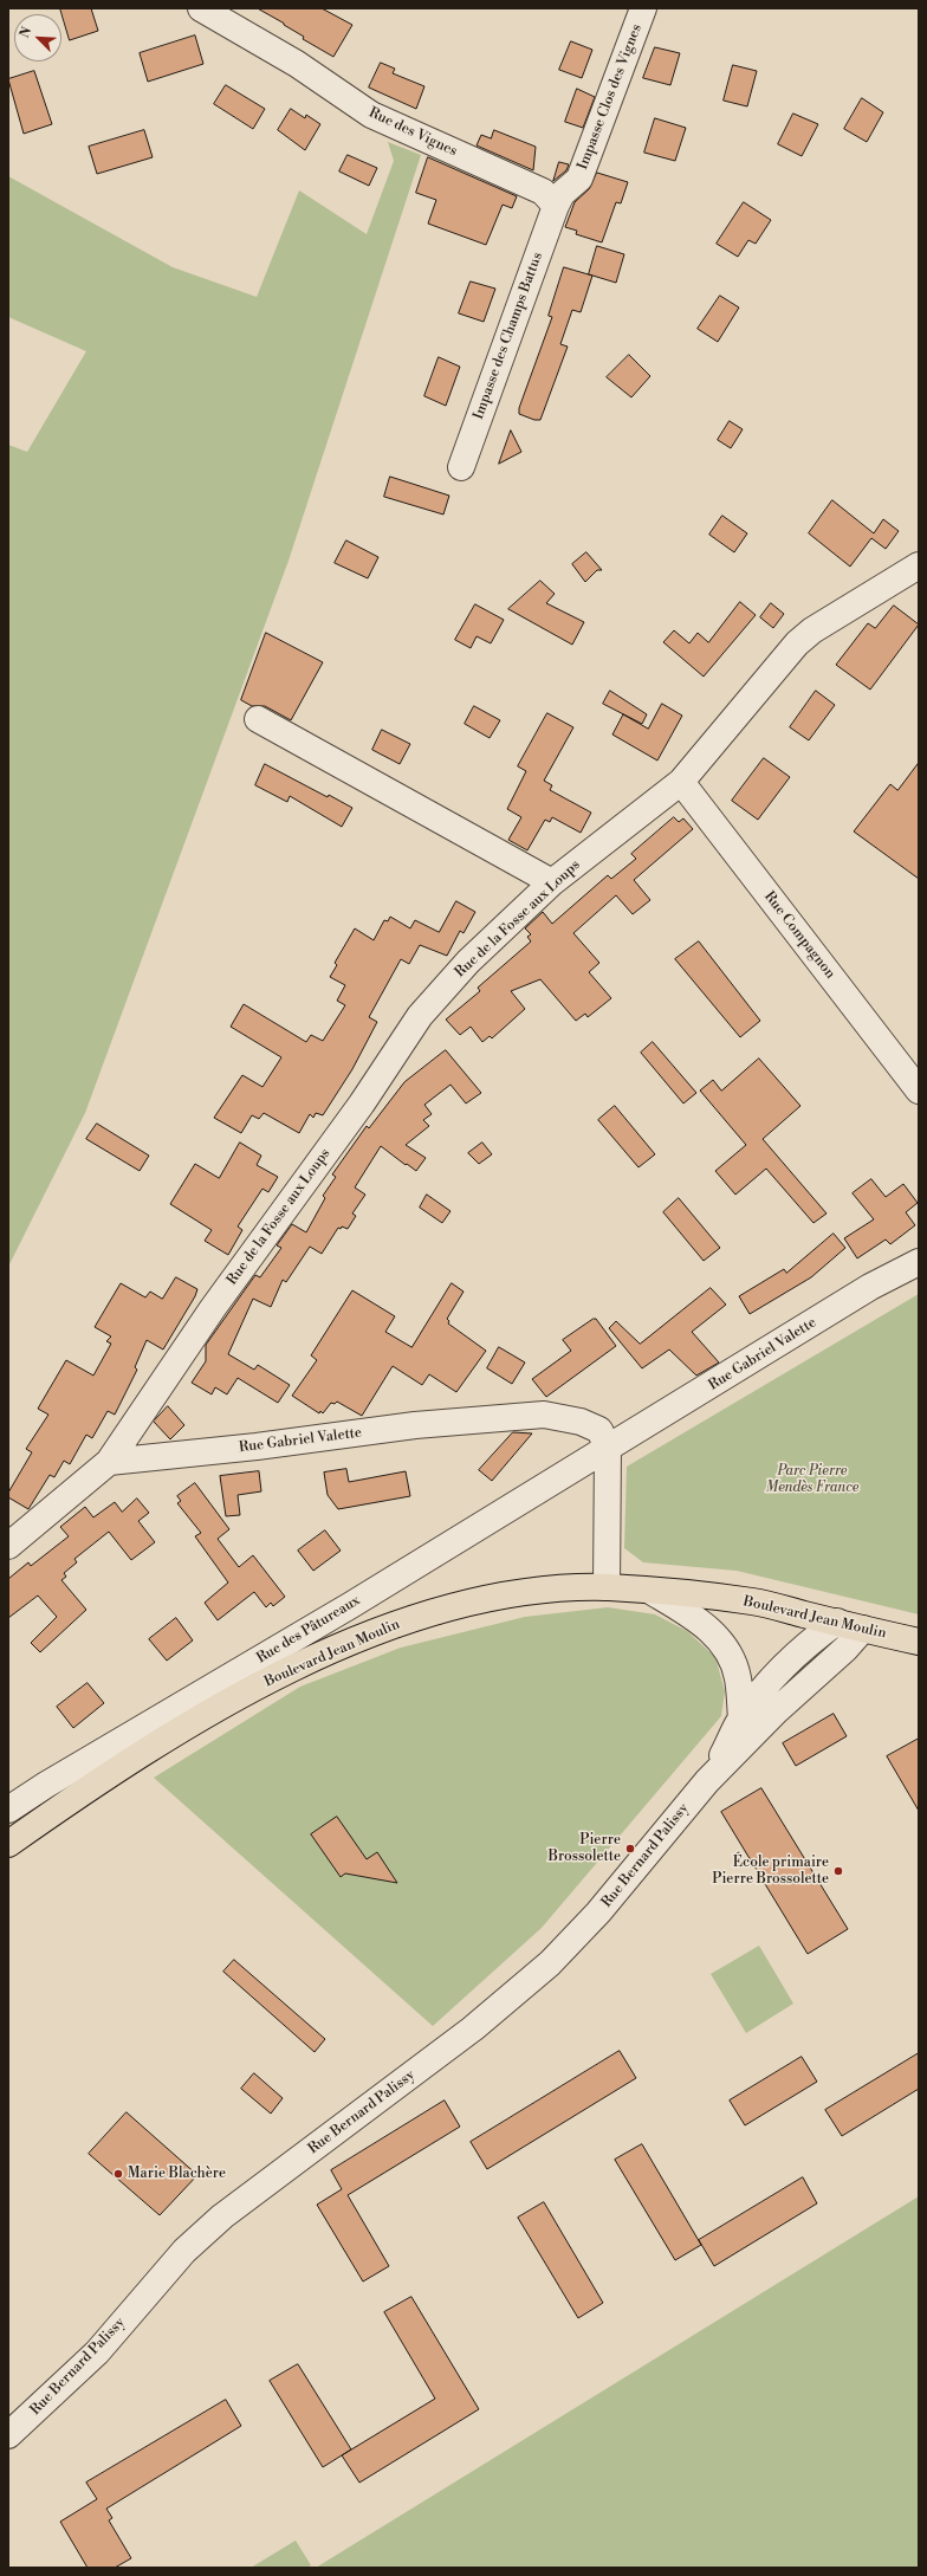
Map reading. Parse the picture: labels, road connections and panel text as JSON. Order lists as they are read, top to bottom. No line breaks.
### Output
{"streets":{"main road":["Boulevard Jean Moulin"],"street":["Impasse Clos des Vignes","Rue des Vignes","Impasse des Champs Battus","Rue de la Fosse aux Loups","Rue Compagnon","Rue Gabriel Valette","Rue des Pâtureaux","Rue Bernard Palissy"]},"crossings":[["Impasse Clos des Vignes","Rue des Vignes"],["Impasse Clos des Vignes","Impasse des Champs Battus"],["Rue des Vignes","Impasse des Champs Battus"],["Rue de la Fosse aux Loups","Rue Compagnon"],["Rue de la Fosse aux Loups","Rue Gabriel Valette"],["Rue Gabriel Valette","Rue des Pâtureaux"],["Boulevard Jean Moulin","Rue Bernard Palissy"]],"parks":["Parc Pierre Mendès France"],"places":["Pierre Brossolette","École primaire Pierre Brossolette","Marie Blachère"],"north":"top left"}
